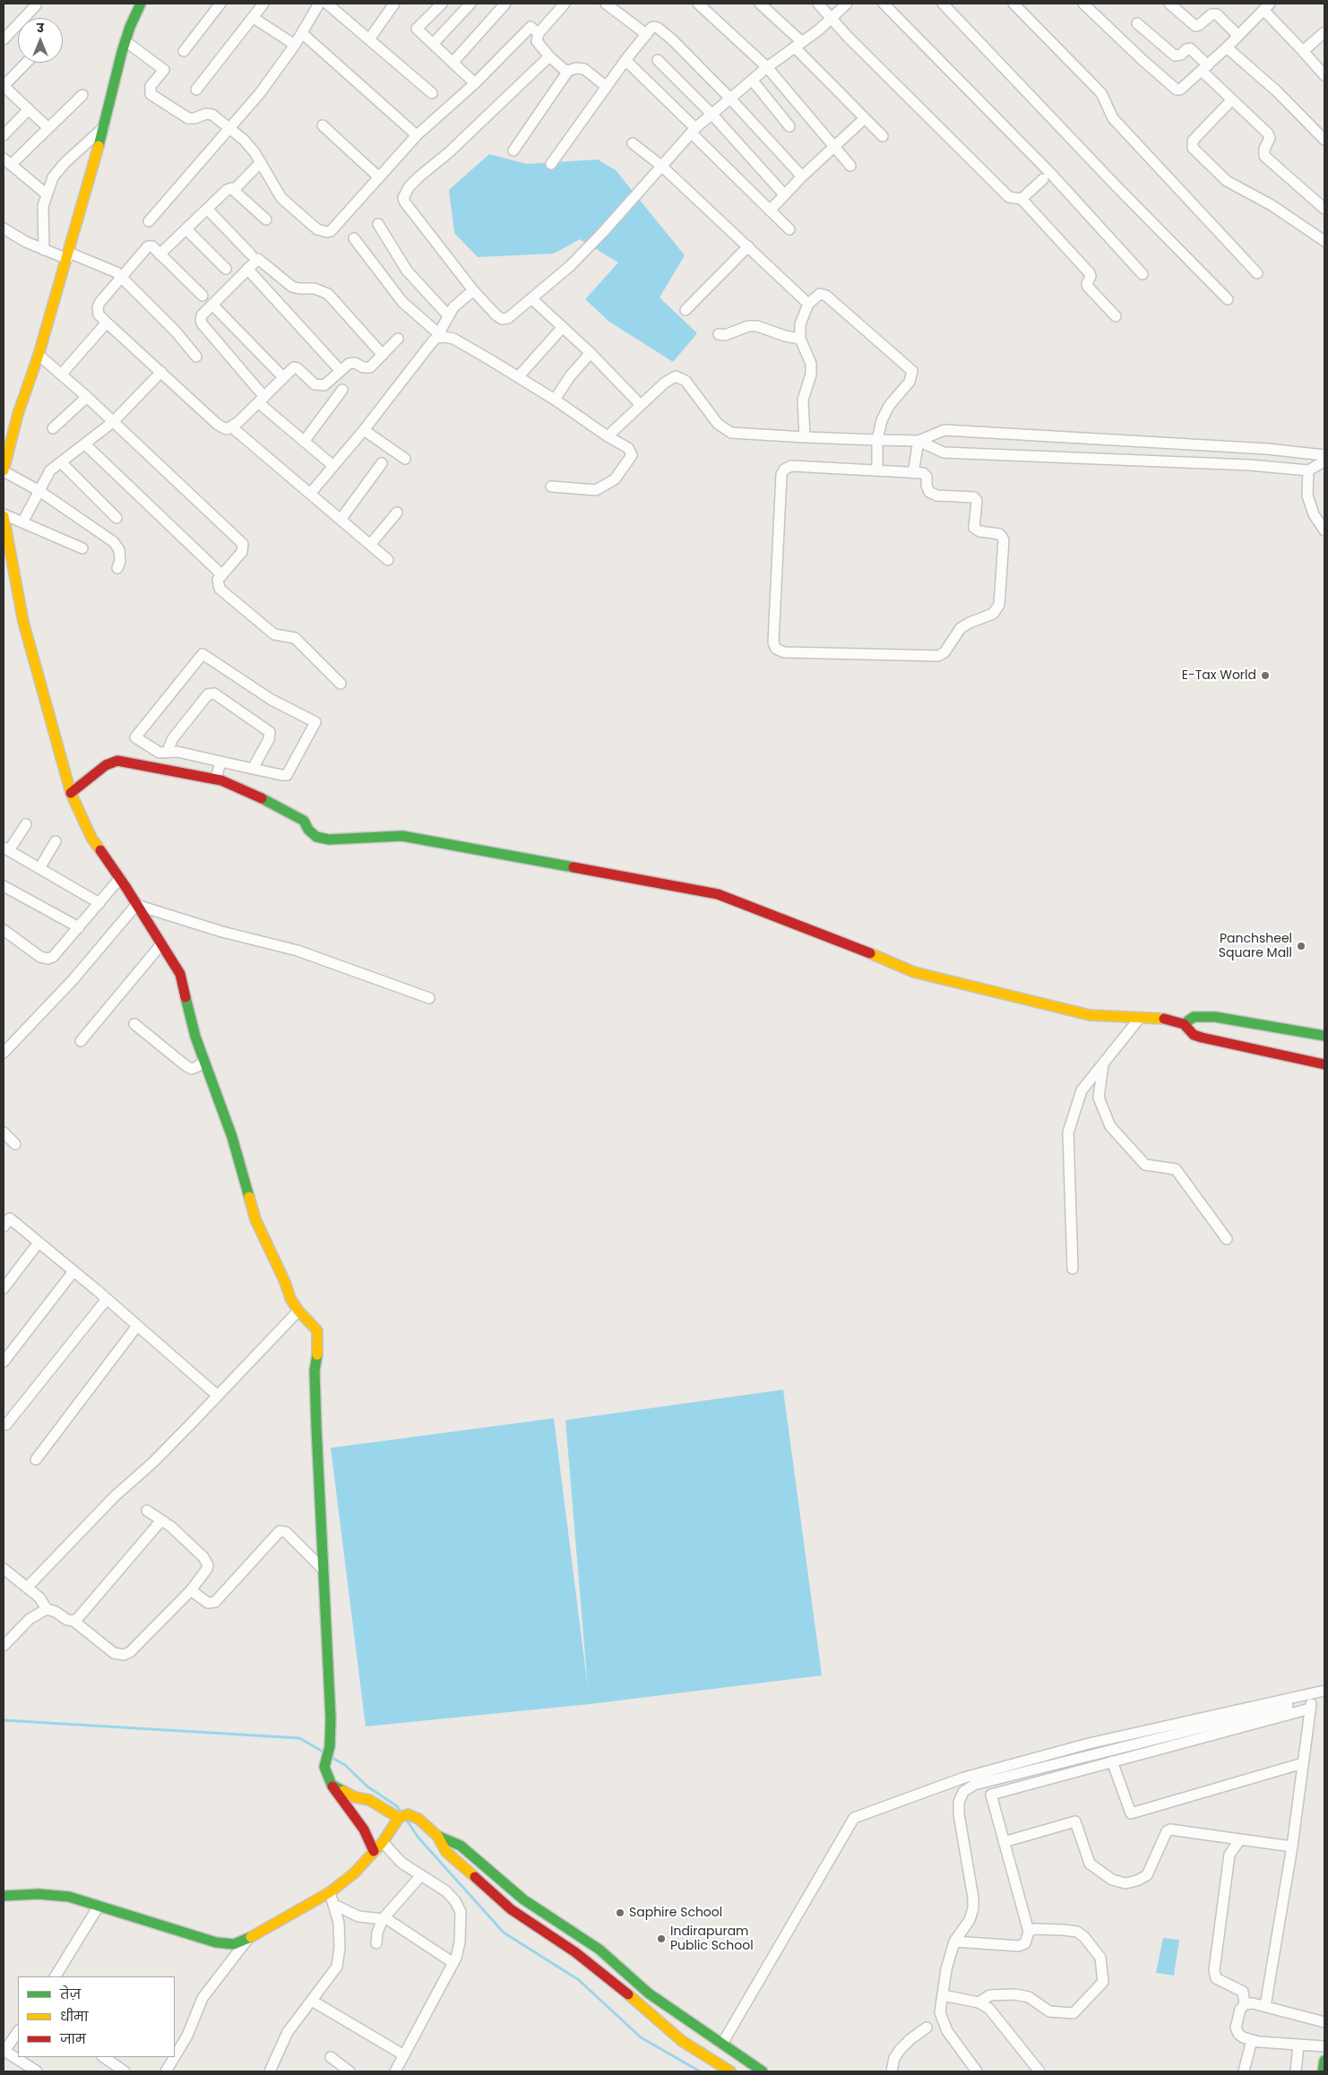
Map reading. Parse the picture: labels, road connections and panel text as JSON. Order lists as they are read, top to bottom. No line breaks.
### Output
{"places":["E-Tax World","Panchsheel Square Mall","Saphire School","Indirapuram Public School"],"legend":["तेज़","धीमा","जाम"],"north":"top"}
